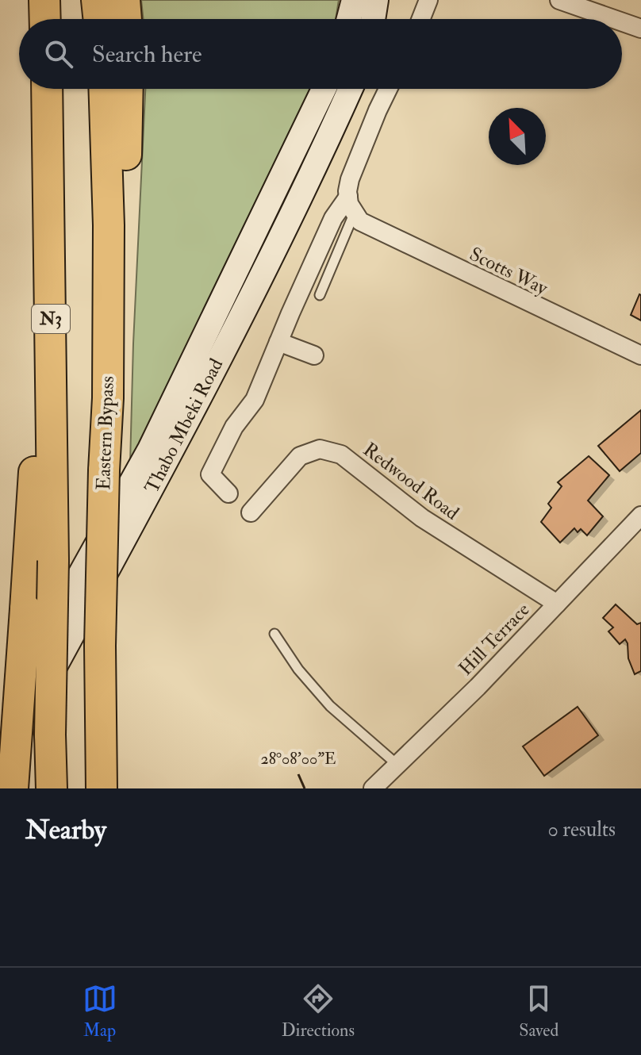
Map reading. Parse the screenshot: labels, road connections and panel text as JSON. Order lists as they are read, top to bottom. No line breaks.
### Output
{"streets":{"highway":["N3","Eastern Bypass"],"main road":["Thabo Mbeki Road"],"street":["Scotts Way","Redwood Road","Hill Terrace"]},"crossings":[["Redwood Road","Hill Terrace"]],"north":"top left","page":{"search":"Search here","heading":["Nearby","0 results"],"nav":["Map","Directions","Saved"]},"coordinates":["28°08'00\"E"]}
